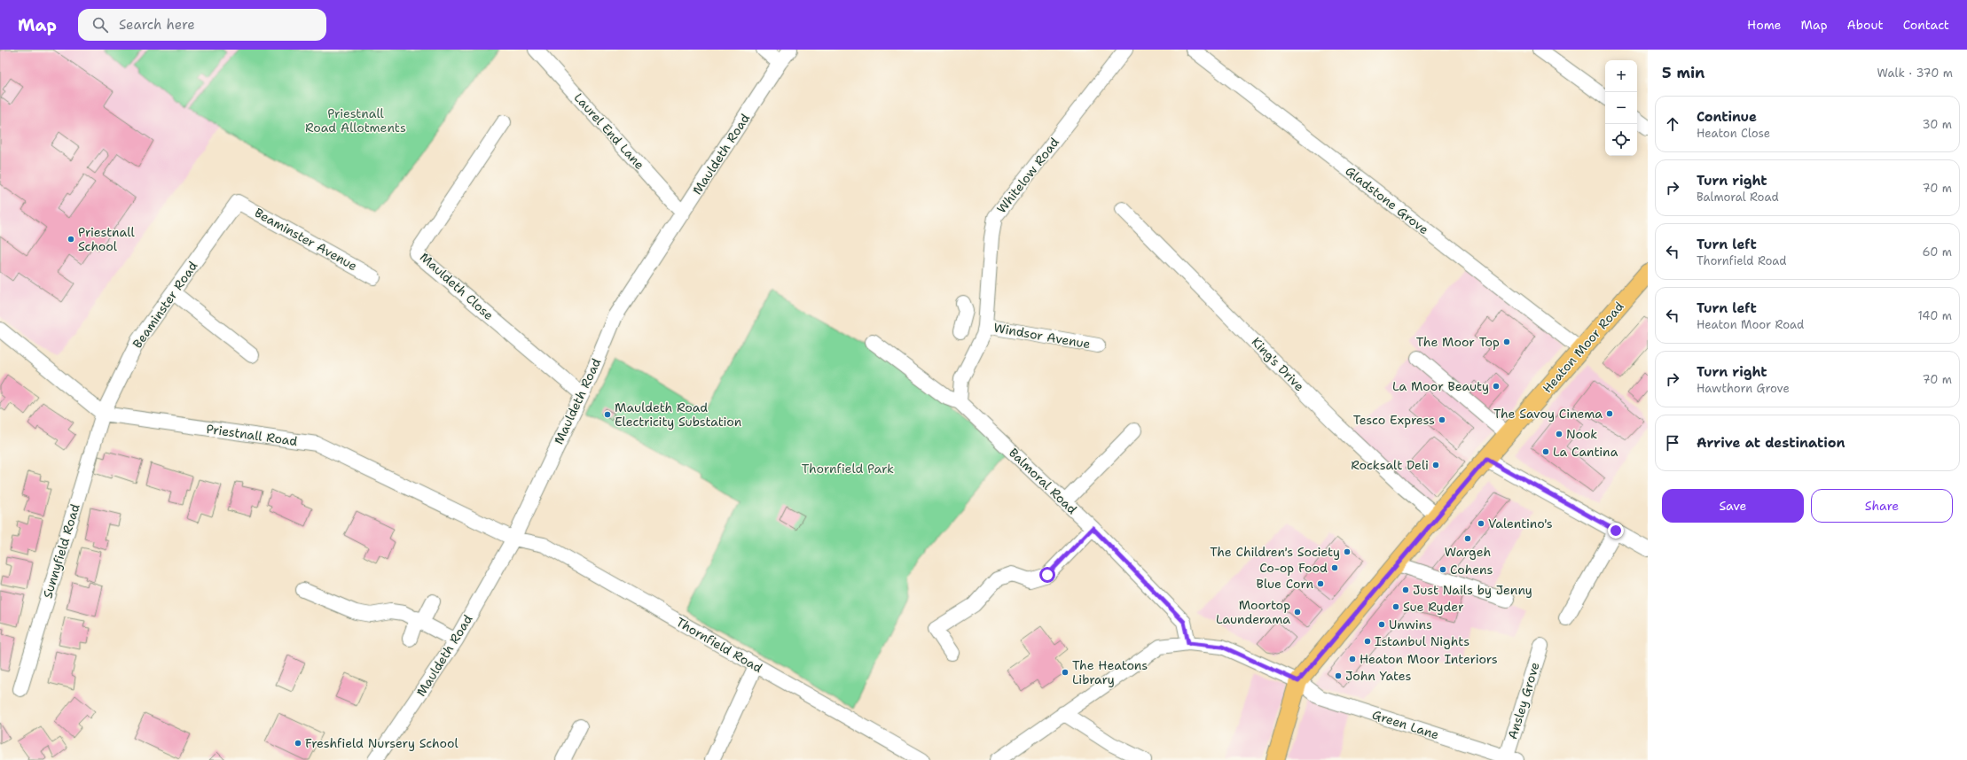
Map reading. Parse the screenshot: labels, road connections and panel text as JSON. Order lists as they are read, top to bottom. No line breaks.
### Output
{"streets":{"main road":["Heaton Moor Road"],"street":["Laurel End Lane","Mauldeth Road","Whitelow Road","Gladstone Grove","Beaminster Avenue","Mauldeth Close","Beaminster Road","Windsor Avenue","King's Drive","Priestnall Road","Balmoral Road","Sunnyfield Road","Thornfield Road","Ansley Grove","Green Lane"]},"crossings":[["Laurel End Lane","Mauldeth Road"],["Mauldeth Road","Mauldeth Close"],["Mauldeth Road","Priestnall Road"],["Mauldeth Road","Thornfield Road"],["Whitelow Road","Windsor Avenue"],["Whitelow Road","Balmoral Road"],["Gladstone Grove","Heaton Moor Road"],["Beaminster Avenue","Beaminster Road"],["Beaminster Road","Priestnall Road"],["Beaminster Road","Sunnyfield Road"],["Heaton Moor Road","King's Drive"],["Heaton Moor Road","Green Lane"],["Priestnall Road","Sunnyfield Road"],["Priestnall Road","Thornfield Road"],["Ansley Grove","Green Lane"]],"parks":["Priestnall Road Allotments","Thornfield Park"],"places":["Priestnall School","The Moor Top","La Moor Beauty","The Savoy Cinema","Mauldeth Road Electricity Substation","Tesco Express","Nook","La Cantina","Rocksalt Deli","Valentino's","Wargeh","The Children's Society","Co-op Food","Cohens","Blue Corn","Just Nails by Jenny","Sue Ryder","Moortop Launderama","Unwins","Istanbul Nights","Heaton Moor Interiors","The Heatons Library","John Yates","Freshfield Nursery School"],"page":{"header":"Map","search":"Search here","nav":["Home","Map","About","Contact"],"heading":["5 min","Walk · 370 m"],"map_buttons":["+","−"],"list":[["Continue","Heaton Close","30 m"],["Turn right","Balmoral Road","70 m"],["Turn left","Thornfield Road","60 m"],["Turn left","Heaton Moor Road","140 m"],["Turn right","Hawthorn Grove","70 m"],"Arrive at destination"],"buttons":["Save","Share"]}}
